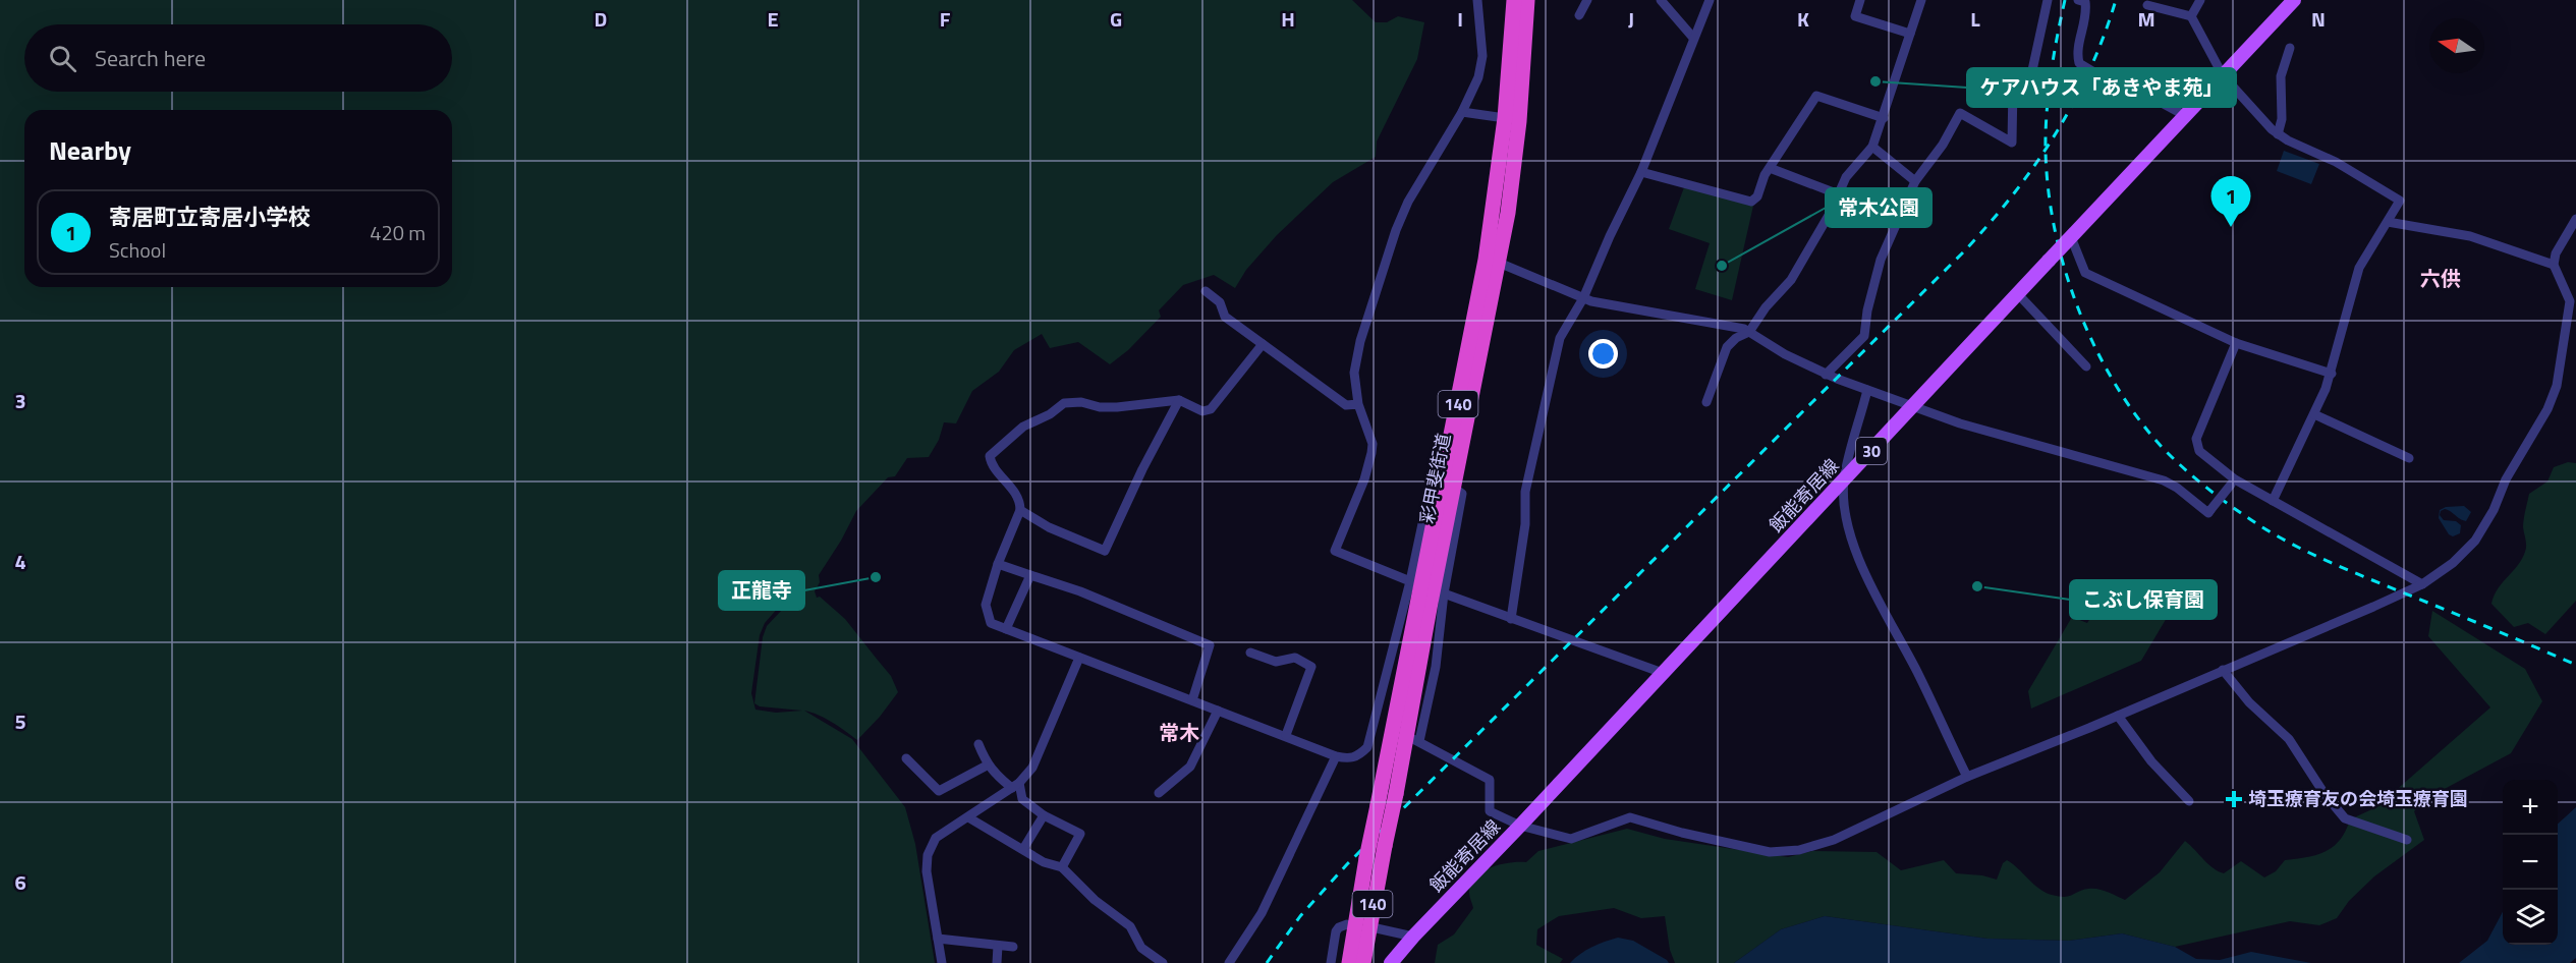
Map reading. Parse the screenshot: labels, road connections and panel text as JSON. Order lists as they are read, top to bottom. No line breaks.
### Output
{"streets":{"highway":["140","彩甲斐街道"],"main road":["30","飯能寄居線"]},"districts":["六供","常木"],"places":{"other":["ケアハウス「あきやま苑」","常木公園","正龍寺","こぶし保育園"],"health":["埼玉療育友の会埼玉療育園"]},"north":"left","page":{"search":"Search here","heading":"Nearby","pins":"1","list":[{"mark":"1","name":"寄居町立寄居小学校","note":"School","value":"420 m"}],"map_buttons":["+","−"]},"grid":{"columns":["D","E","F","G","H","I","J","K","L","M","N"],"rows":["3","4","5","6"]}}
